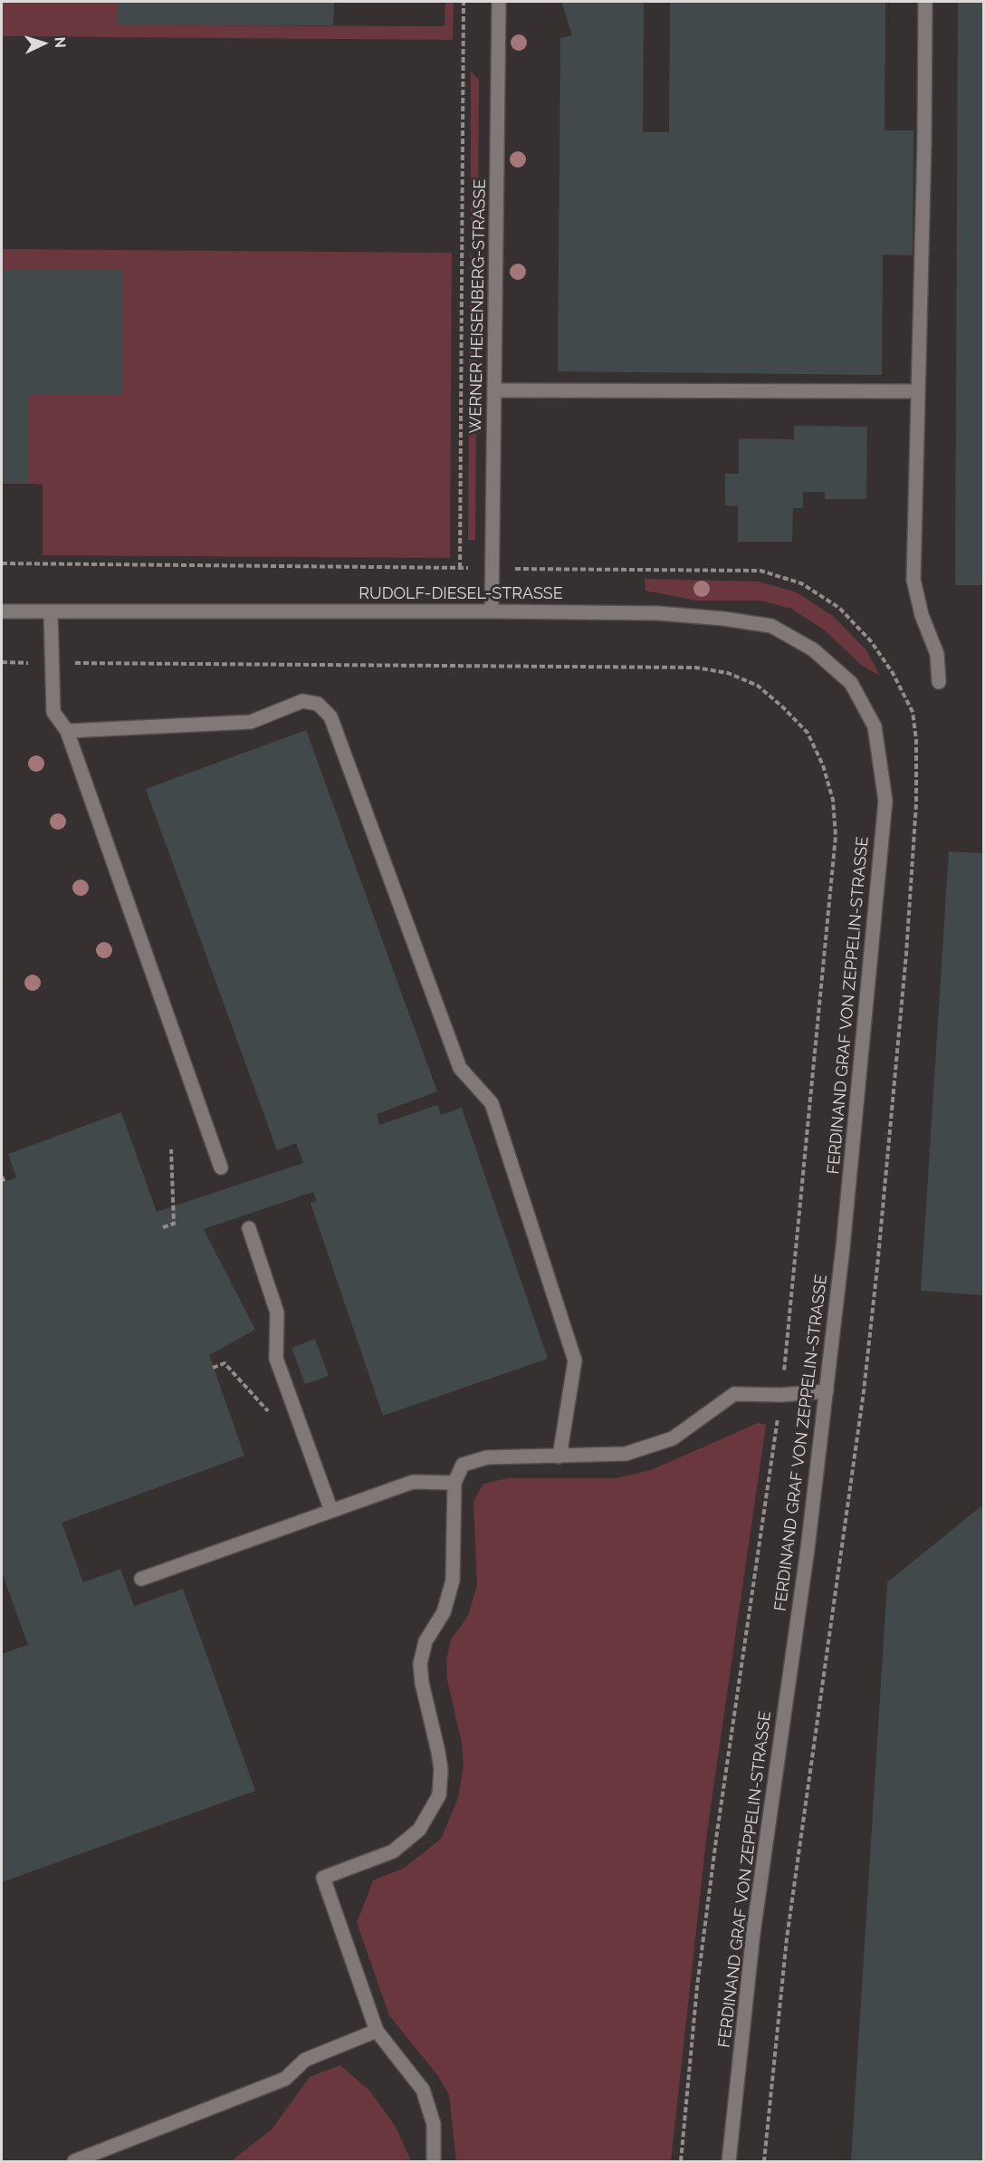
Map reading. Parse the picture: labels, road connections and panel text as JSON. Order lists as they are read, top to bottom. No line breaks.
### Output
{"streets":{"street":["WERNER HEISENBERG-STRASSE","RUDOLF-DIESEL-STRASSE","FERDINAND GRAF VON ZEPPELIN-STRASSE"]},"crossings":[["WERNER HEISENBERG-STRASSE","RUDOLF-DIESEL-STRASSE"],["RUDOLF-DIESEL-STRASSE","FERDINAND GRAF VON ZEPPELIN-STRASSE"]],"north":"right"}
